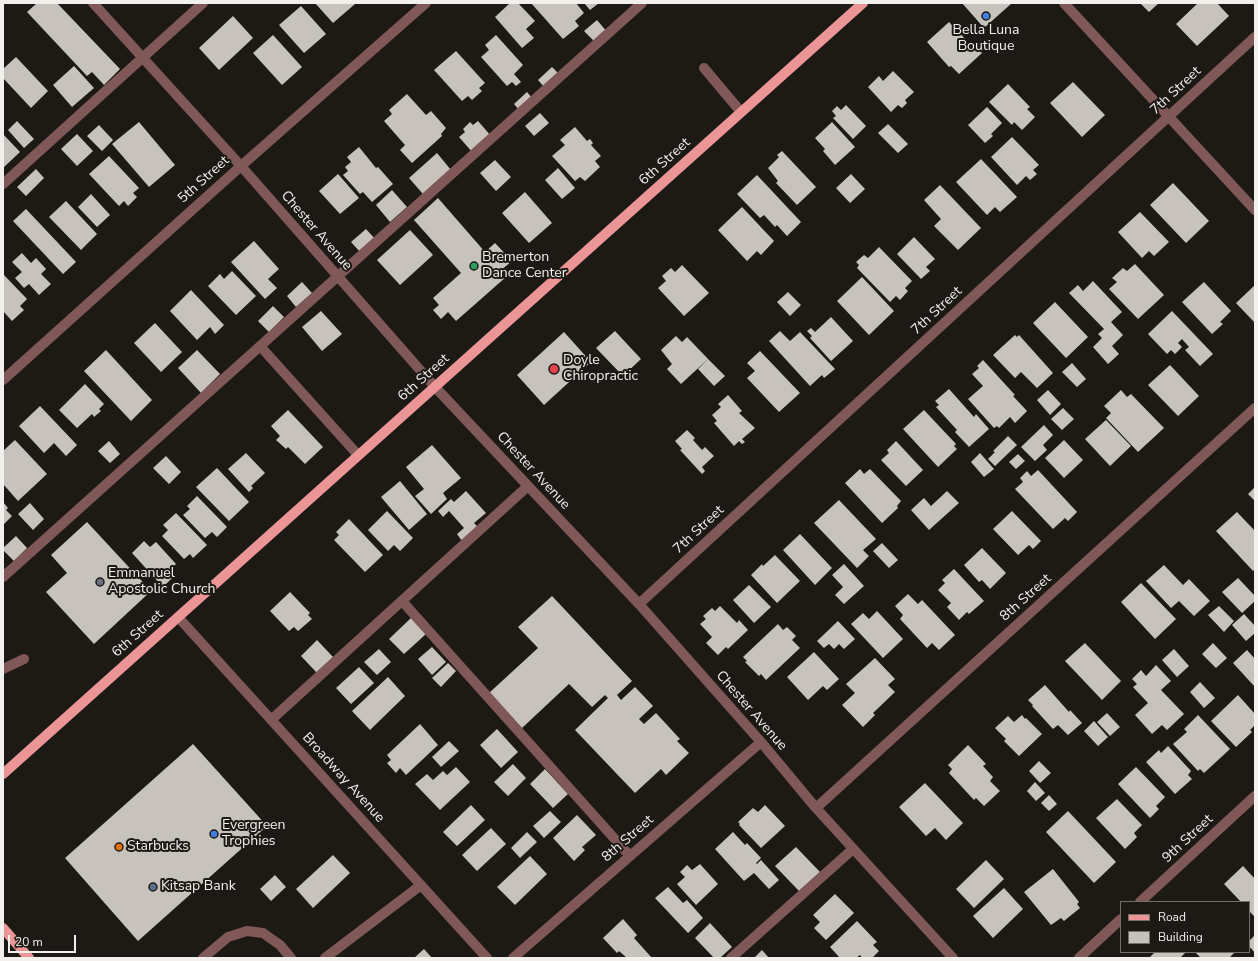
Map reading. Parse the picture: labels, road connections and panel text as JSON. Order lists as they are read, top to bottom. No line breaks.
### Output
{"streets":{"main road":["6th Street"],"street":["7th Street","5th Street","Chester Avenue","8th Street","Broadway Avenue","9th Street"]},"crossings":[["7th Street","Chester Avenue"],["6th Street","Chester Avenue"],["6th Street","Broadway Avenue"],["5th Street","Chester Avenue"],["Chester Avenue","8th Street"]],"places":["Bella Luna Boutique","Bremerton Dance Center","Doyle Chiropractic","Emmanuel Apostolic Church","Evergreen Trophies","Starbucks","Kitsap Bank"],"legend":["Road","Building"],"scale_bar":"20 m"}
